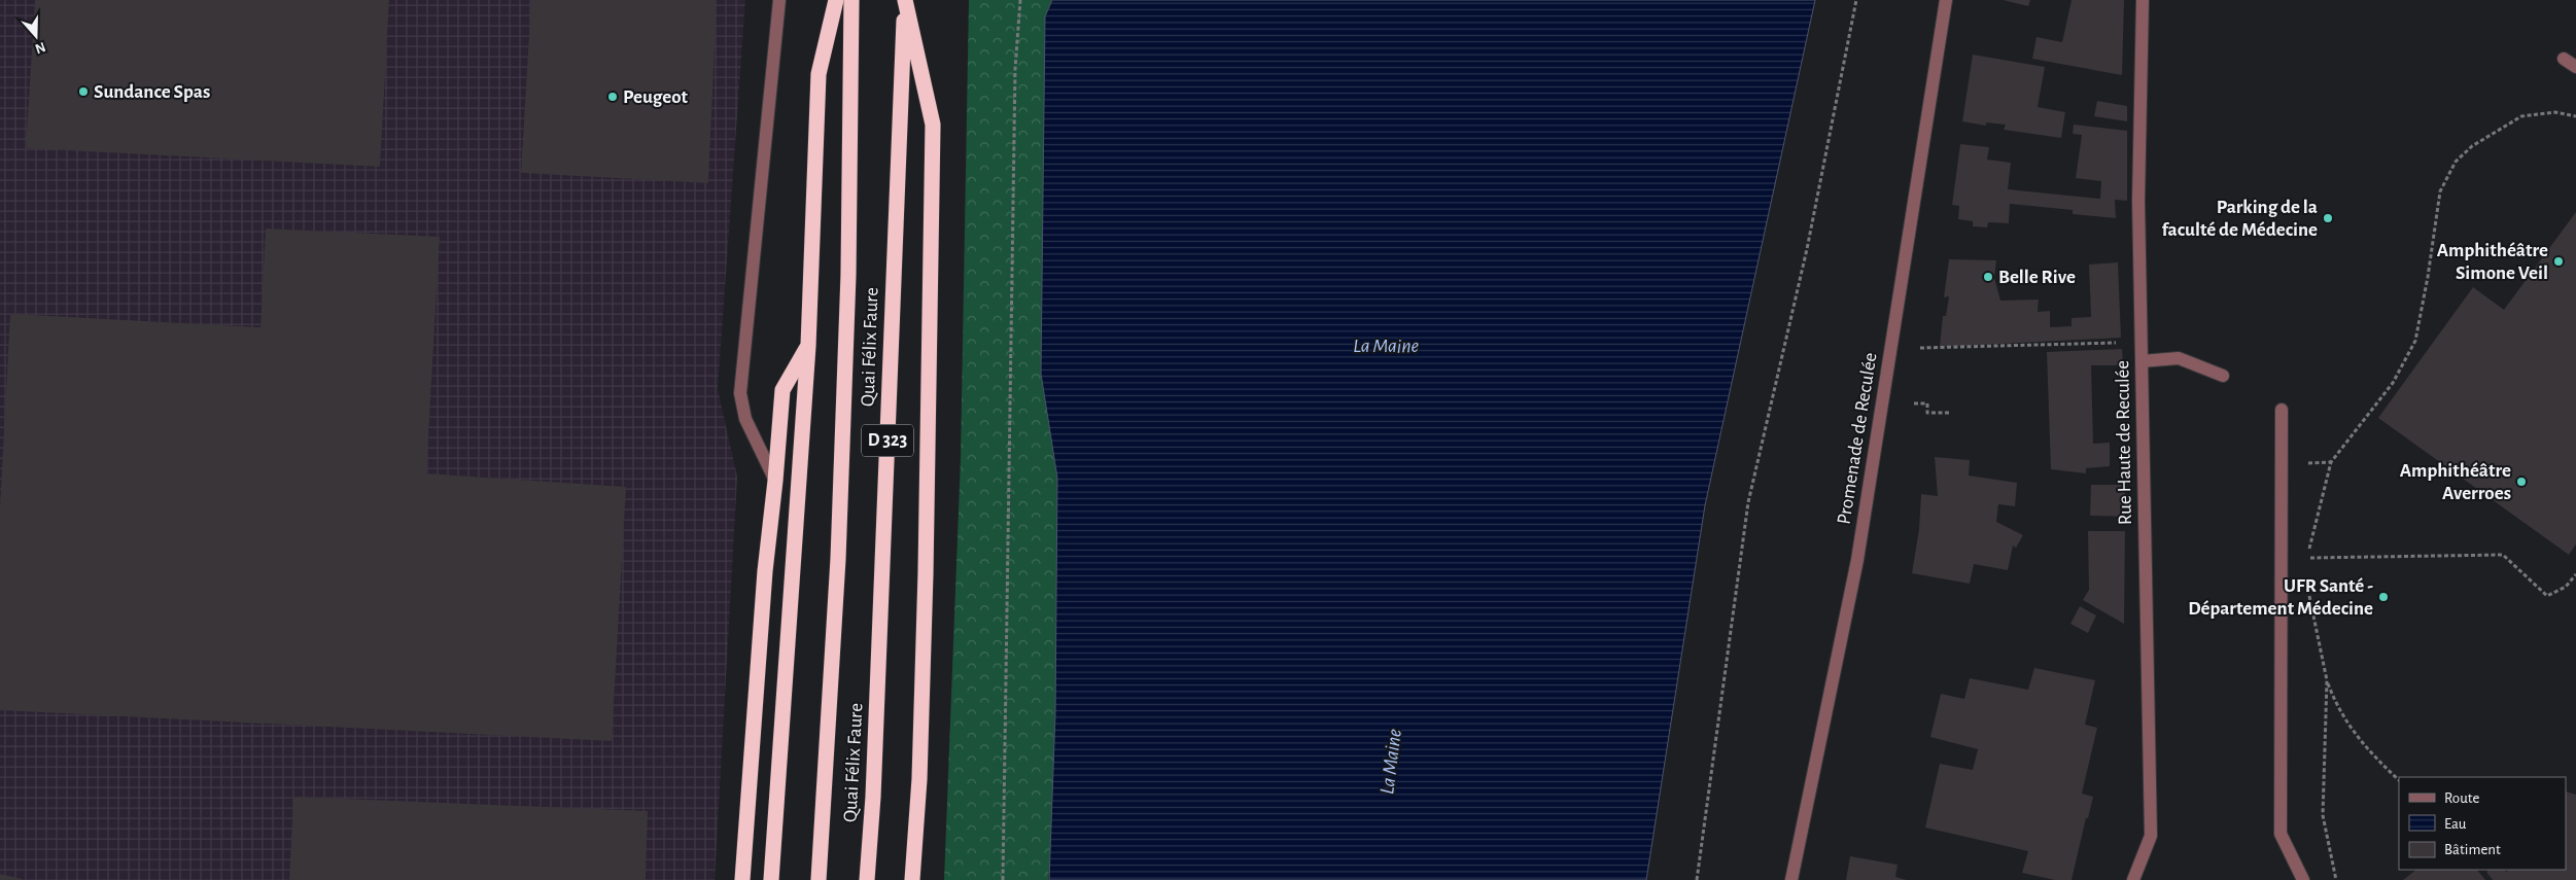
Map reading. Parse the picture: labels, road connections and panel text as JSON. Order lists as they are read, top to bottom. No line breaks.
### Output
{"streets":{"highway":["Quai Félix Faure","D 323"],"street":["Promenade de Reculée","Rue Haute de Reculée"]},"water":["La Maine"],"places":["Sundance Spas","Peugeot","Parking de la faculté de Médecine","Amphithéâtre Simone Veil","Belle Rive","Amphithéâtre Averroes","UFR Santé - Département Médecine"],"legend":["Route","Eau","Bâtiment"],"north":"bottom"}
